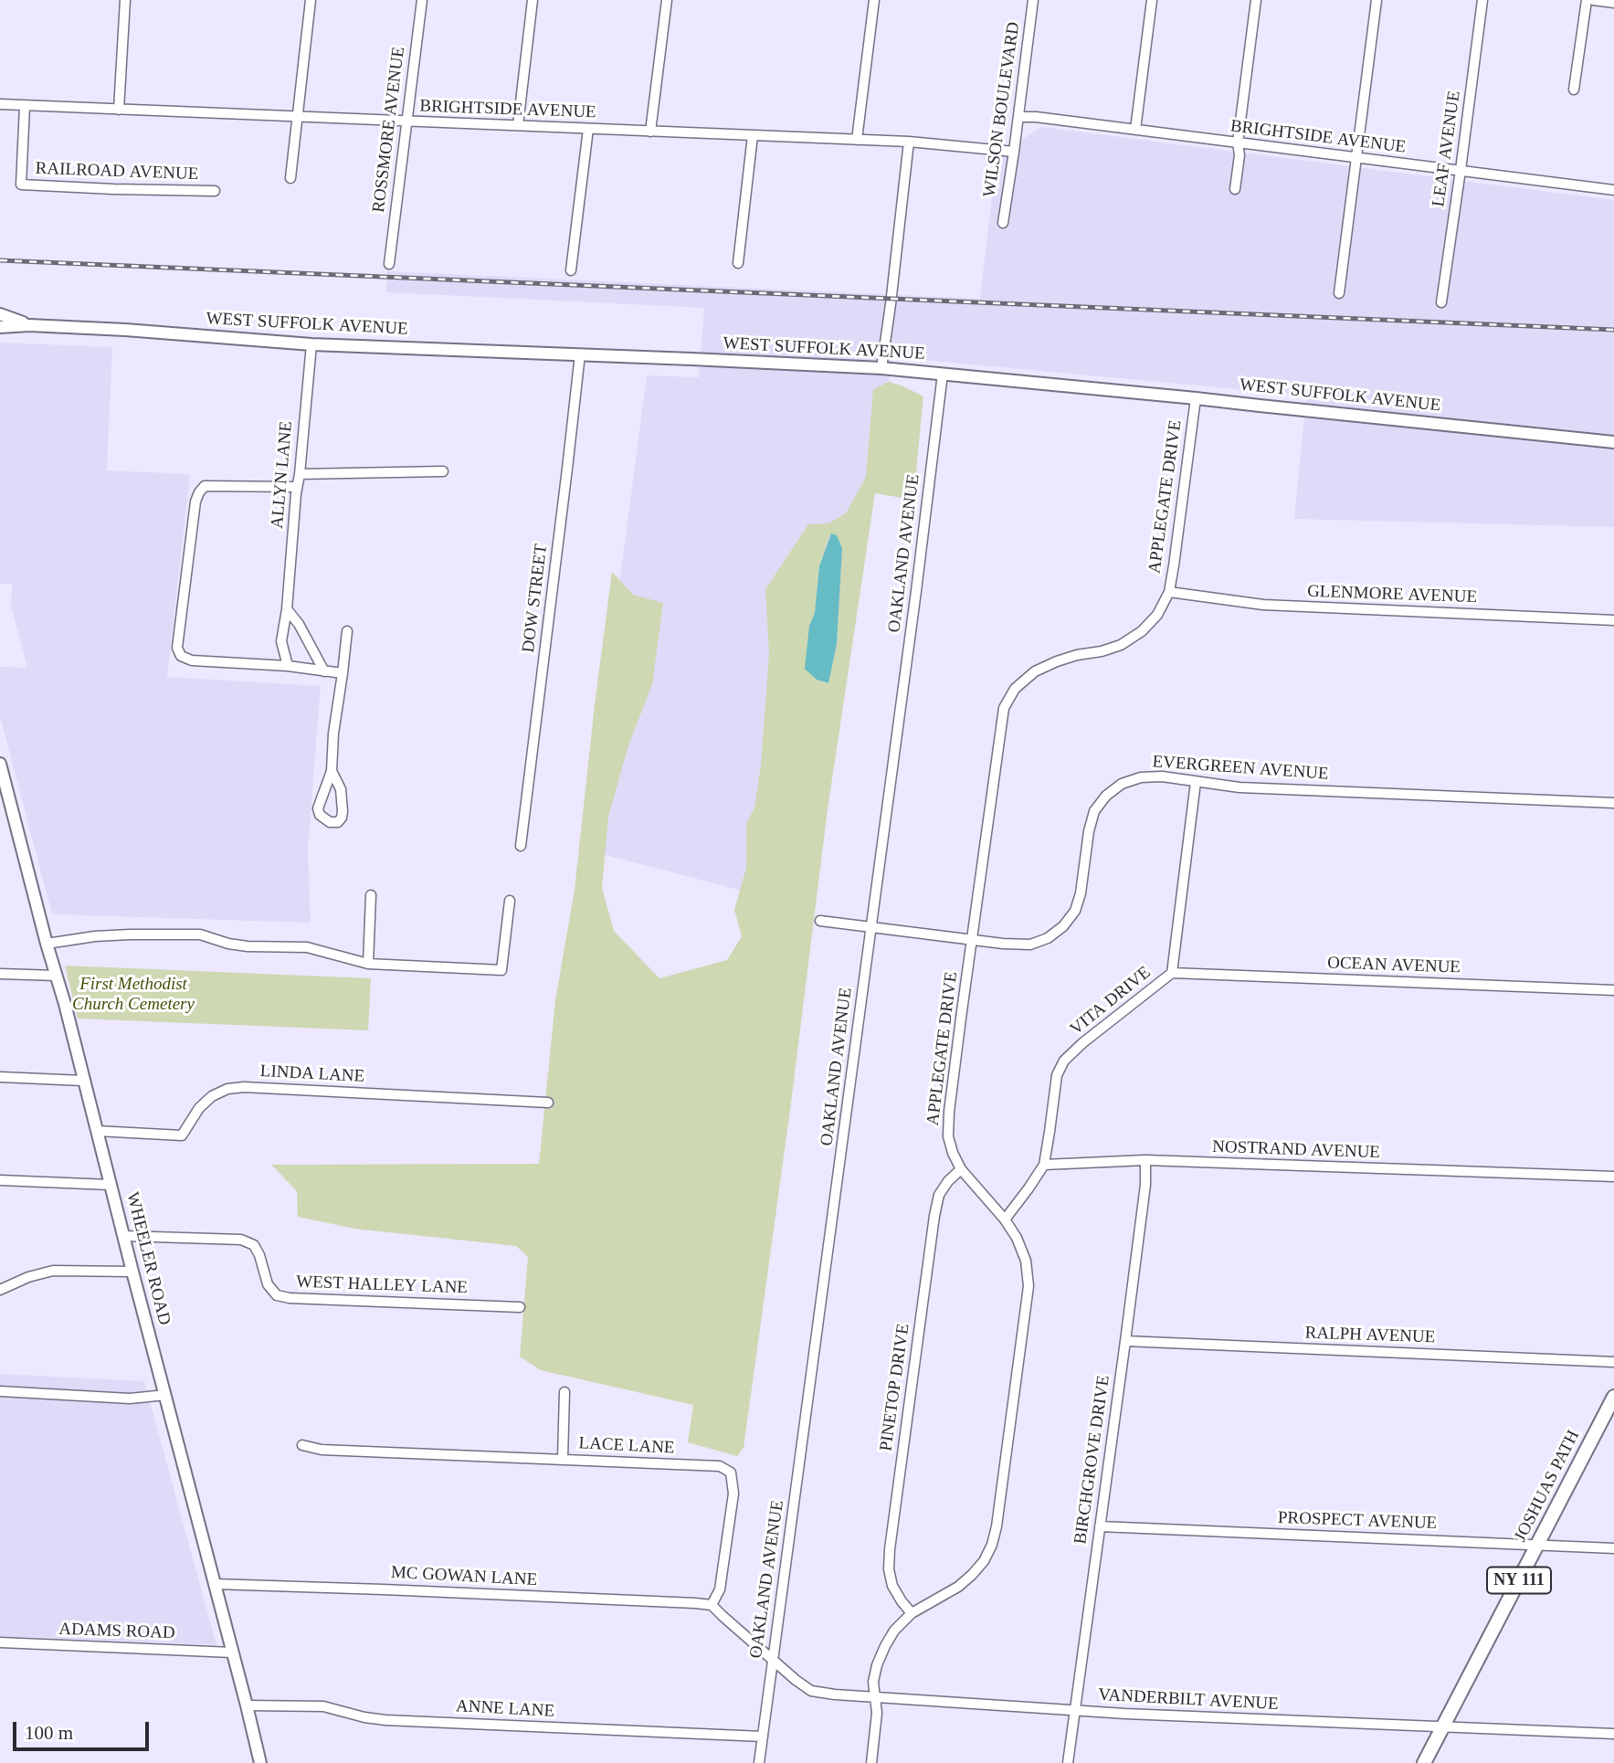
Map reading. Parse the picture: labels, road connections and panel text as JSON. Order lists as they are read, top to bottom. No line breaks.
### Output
{"streets":{"main road":["WEST SUFFOLK AVENUE","WHEELER ROAD","JOSHUAS PATH","NY 111"],"street":["BRIGHTSIDE AVENUE","WILSON BOULEVARD","ROSSMORE AVENUE","LEAF AVENUE","RAILROAD AVENUE","ALLYN LANE","APPLEGATE DRIVE","OAKLAND AVENUE","GLENMORE AVENUE","DOW STREET","EVERGREEN AVENUE","OCEAN AVENUE","VITA DRIVE","LINDA LANE","NOSTRAND AVENUE","WEST HALLEY LANE","RALPH AVENUE","PINETOP DRIVE","LACE LANE","BIRCHGROVE DRIVE","PROSPECT AVENUE","MC GOWAN LANE","ADAMS ROAD","VANDERBILT AVENUE","ANNE LANE"]},"crossings":[["BRIGHTSIDE AVENUE","WILSON BOULEVARD"],["BRIGHTSIDE AVENUE","ROSSMORE AVENUE"],["BRIGHTSIDE AVENUE","LEAF AVENUE"],["BRIGHTSIDE AVENUE","RAILROAD AVENUE"],["WEST SUFFOLK AVENUE","ALLYN LANE"],["WEST SUFFOLK AVENUE","APPLEGATE DRIVE"],["WEST SUFFOLK AVENUE","OAKLAND AVENUE"],["WEST SUFFOLK AVENUE","DOW STREET"],["APPLEGATE DRIVE","GLENMORE AVENUE"],["APPLEGATE DRIVE","EVERGREEN AVENUE"],["APPLEGATE DRIVE","PINETOP DRIVE"],["APPLEGATE DRIVE","VANDERBILT AVENUE"],["OAKLAND AVENUE","EVERGREEN AVENUE"],["OAKLAND AVENUE","VANDERBILT AVENUE"],["OAKLAND AVENUE","ANNE LANE"],["EVERGREEN AVENUE","VITA DRIVE"],["OCEAN AVENUE","VITA DRIVE"],["VITA DRIVE","NOSTRAND AVENUE"],["LINDA LANE","WHEELER ROAD"],["NOSTRAND AVENUE","BIRCHGROVE DRIVE"],["WHEELER ROAD","WEST HALLEY LANE"],["WHEELER ROAD","MC GOWAN LANE"],["WHEELER ROAD","ADAMS ROAD"],["WHEELER ROAD","ANNE LANE"],["RALPH AVENUE","BIRCHGROVE DRIVE"],["LACE LANE","MC GOWAN LANE"],["BIRCHGROVE DRIVE","PROSPECT AVENUE"],["BIRCHGROVE DRIVE","VANDERBILT AVENUE"],["JOSHUAS PATH","PROSPECT AVENUE"],["JOSHUAS PATH","VANDERBILT AVENUE"]],"parks":["First Methodist Church Cemetery"],"scale_bar":"100 m"}
